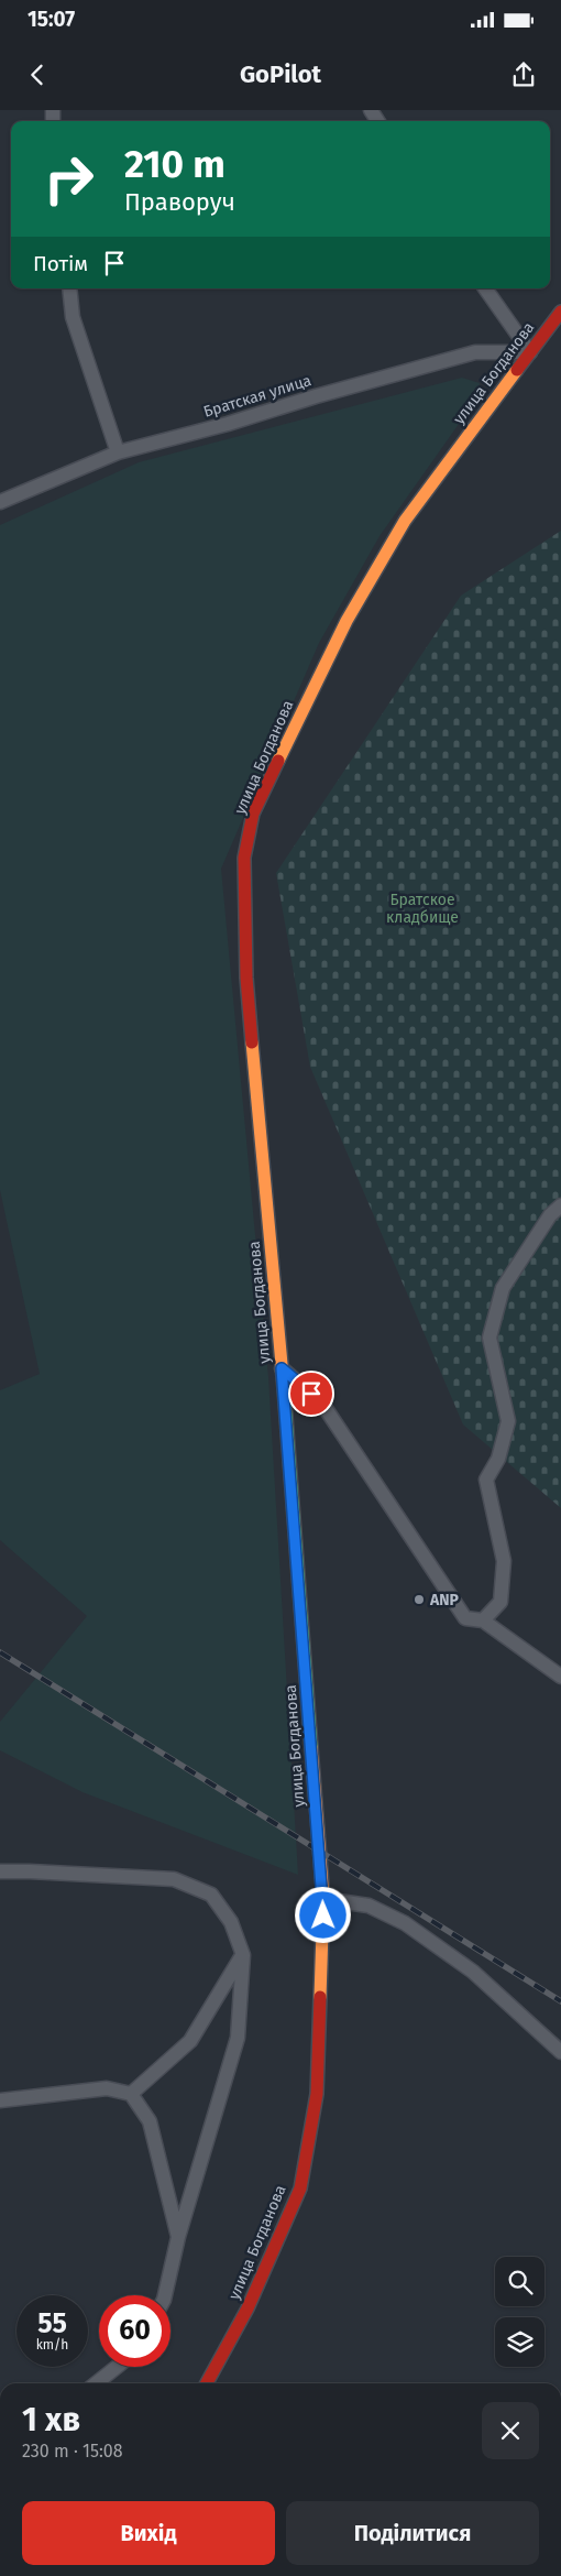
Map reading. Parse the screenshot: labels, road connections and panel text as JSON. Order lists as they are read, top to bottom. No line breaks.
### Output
{"streets":{"main road":["улица Богданова"],"street":["Братская улица"]},"crossings":[["улица Богданова","Братская улица"]],"parks":["Братское кладбище"],"places":["ANP"],"page":{"status":"15:07","header":"GoPilot","turn":["210 m","Праворуч"],"then":"Потім","speed":"55 km/h","limit":"60","heading":["1 хв","230 m · 15:08"],"buttons":["Вихід","Поділитися"]}}
